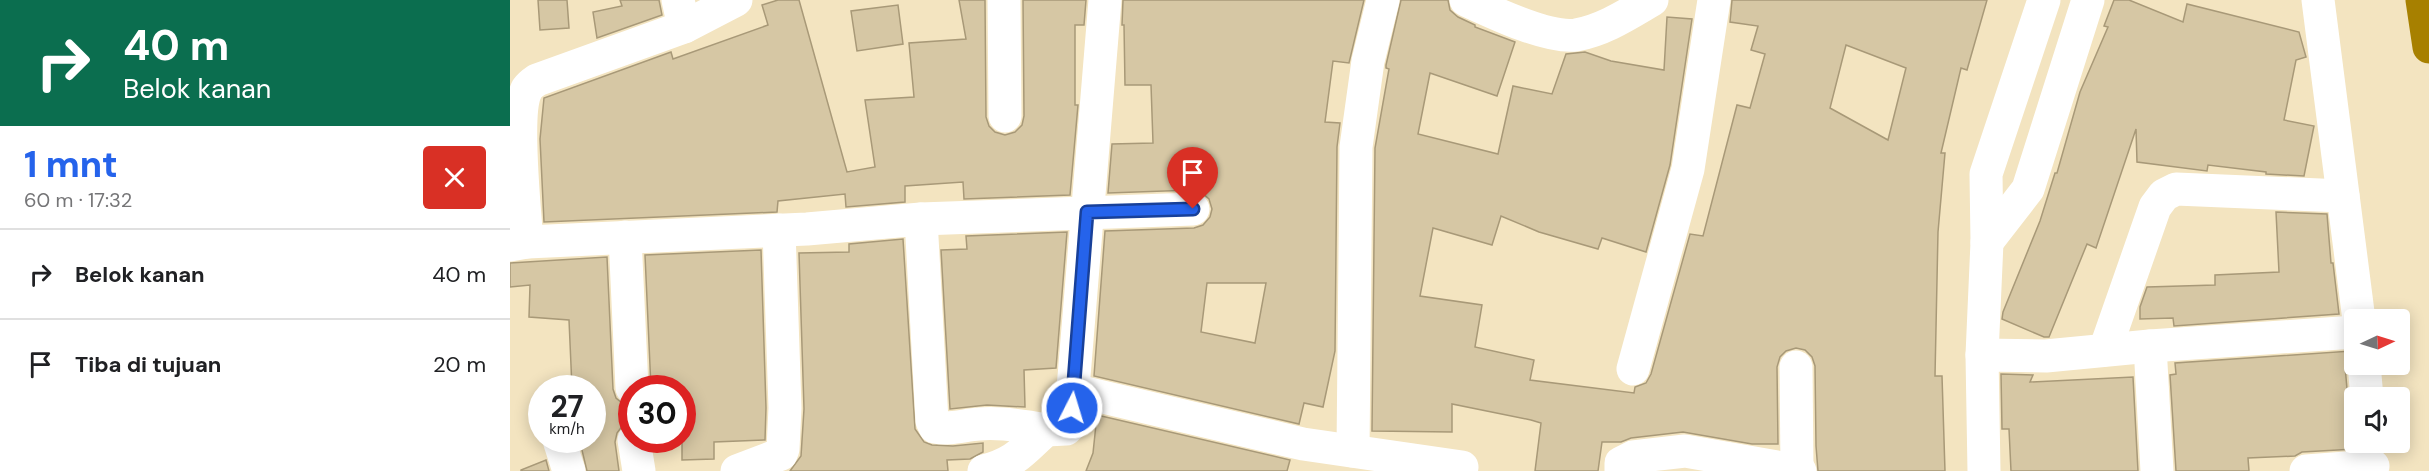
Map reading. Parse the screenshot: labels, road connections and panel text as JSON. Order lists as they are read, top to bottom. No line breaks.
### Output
{"north":"right","page":{"turn":["40 m","Belok kanan"],"heading":["1 mnt","60 m · 17:32"],"list":[{"name":"Belok kanan","value":"40 m"},{"name":"Tiba di tujuan","value":"20 m"}],"speed":"27 km/h","limit":"30"}}
